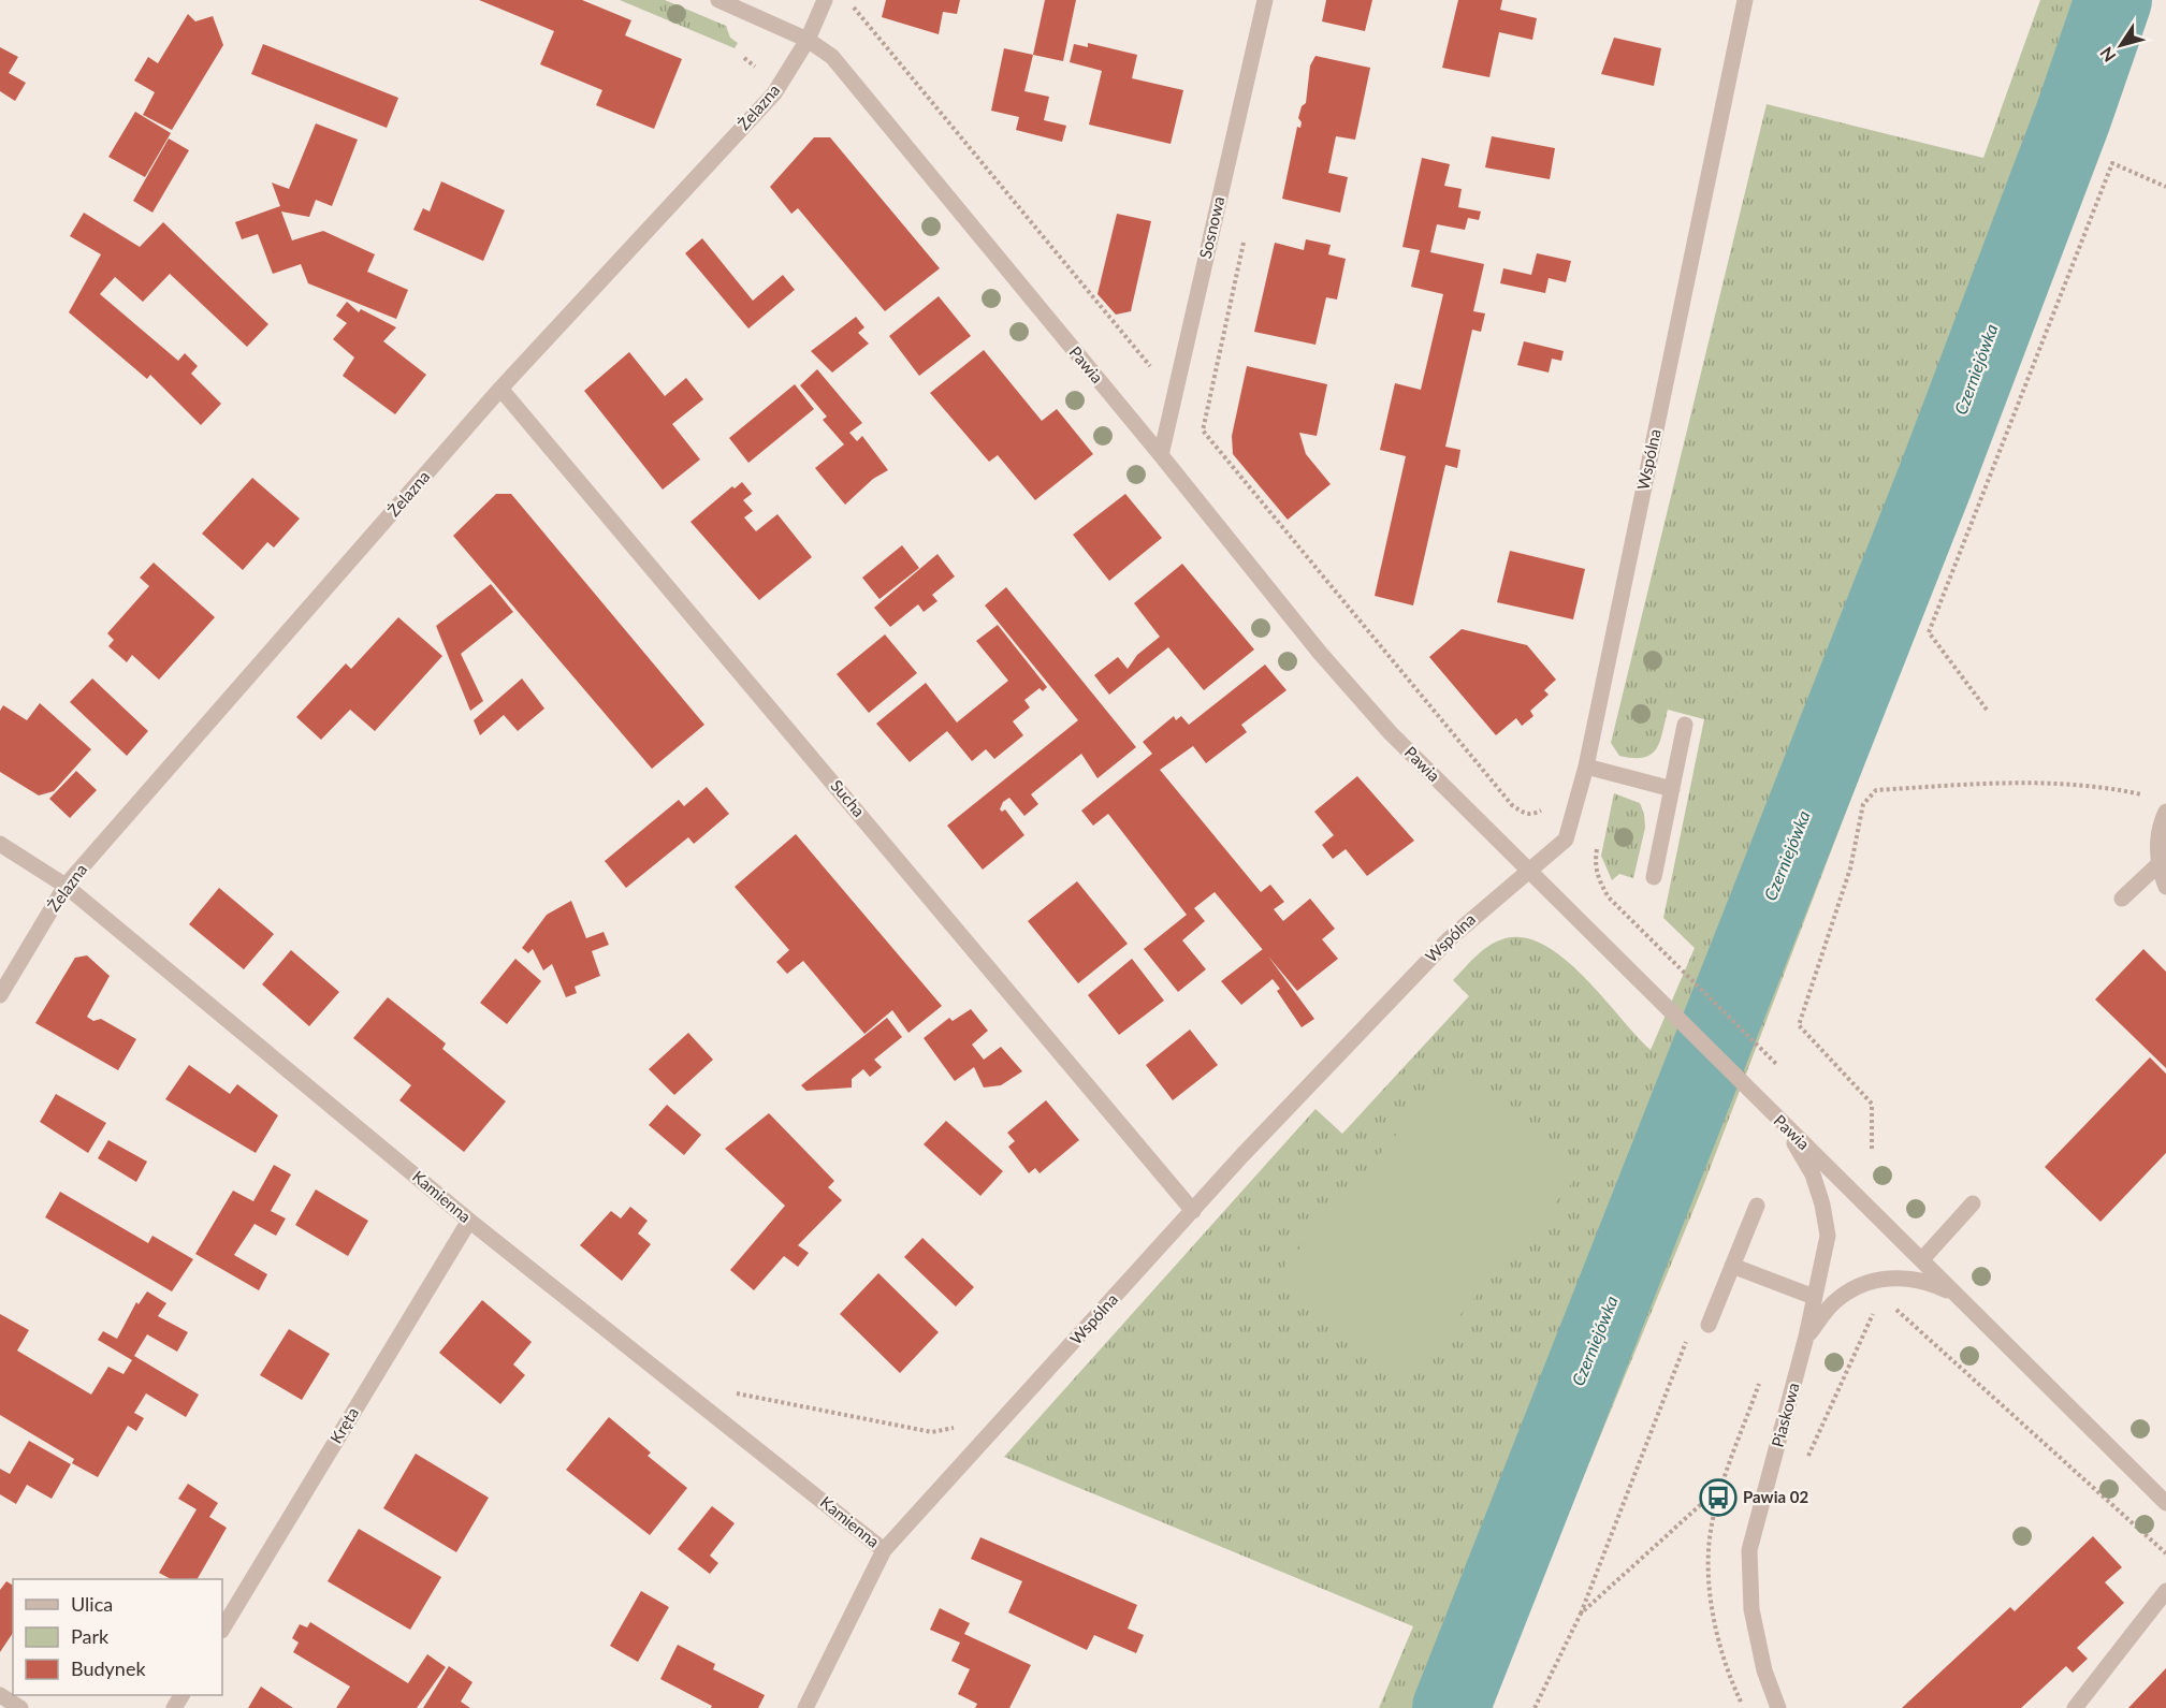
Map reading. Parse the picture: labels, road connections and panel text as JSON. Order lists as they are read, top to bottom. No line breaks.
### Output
{"streets":{"street":["Żelazna","Sosnowa","Pawia","Wspólna","Sucha","Kamienna","Piaskowa","Kręta"]},"crossings":[["Żelazna","Pawia"],["Żelazna","Sucha"],["Żelazna","Kamienna"],["Sosnowa","Pawia"],["Pawia","Wspólna"],["Pawia","Piaskowa"],["Wspólna","Sucha"],["Wspólna","Kamienna"],["Kamienna","Kręta"]],"water":["Czerniejówka"],"places":{"bus stop":["Pawia 02"]},"legend":["Ulica","Park","Budynek"],"north":"bottom left"}
